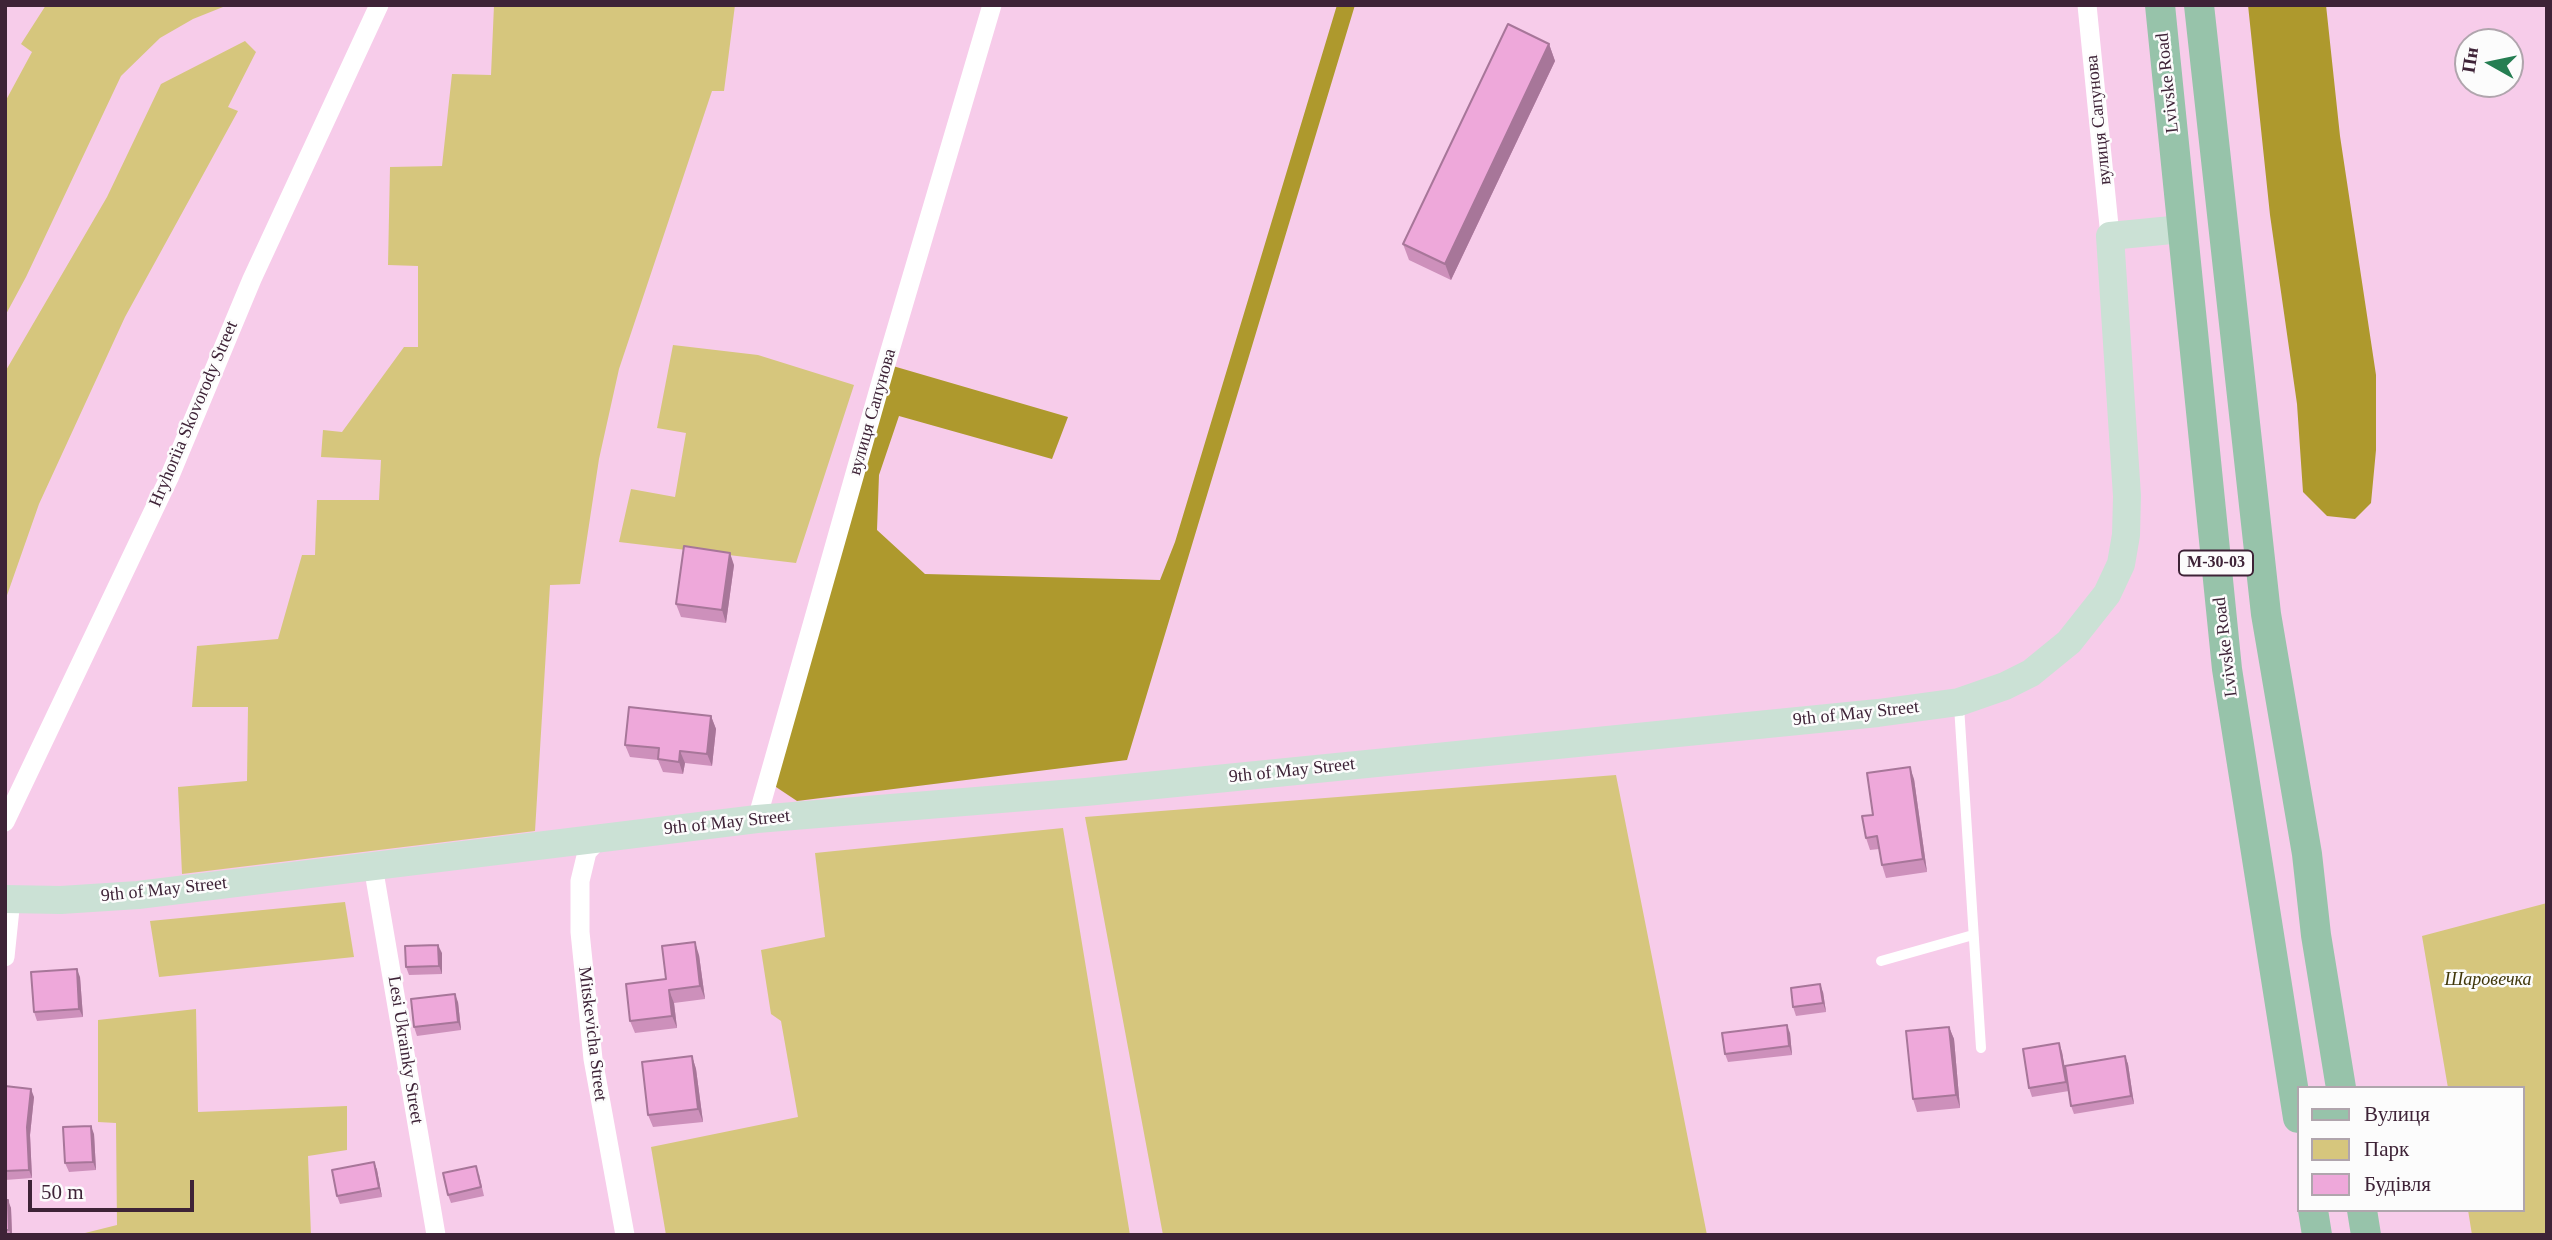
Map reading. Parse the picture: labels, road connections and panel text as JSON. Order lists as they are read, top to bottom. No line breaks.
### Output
{"streets":{"main road":["Lvivske Road","М-30-03"],"street":["вулиця Сапунова","Hryhoriia Skovorody Street","9th of May Street","Mitskevicha Street","Lesi Ukrainky Street"]},"crossings":[["вулиця Сапунова","9th of May Street"],["9th of May Street","Mitskevicha Street"],["9th of May Street","Lesi Ukrainky Street"]],"parks":["Шаровечка"],"legend":["Вулиця","Парк","Будівля"],"scale_bar":"50 m","north":"left"}
